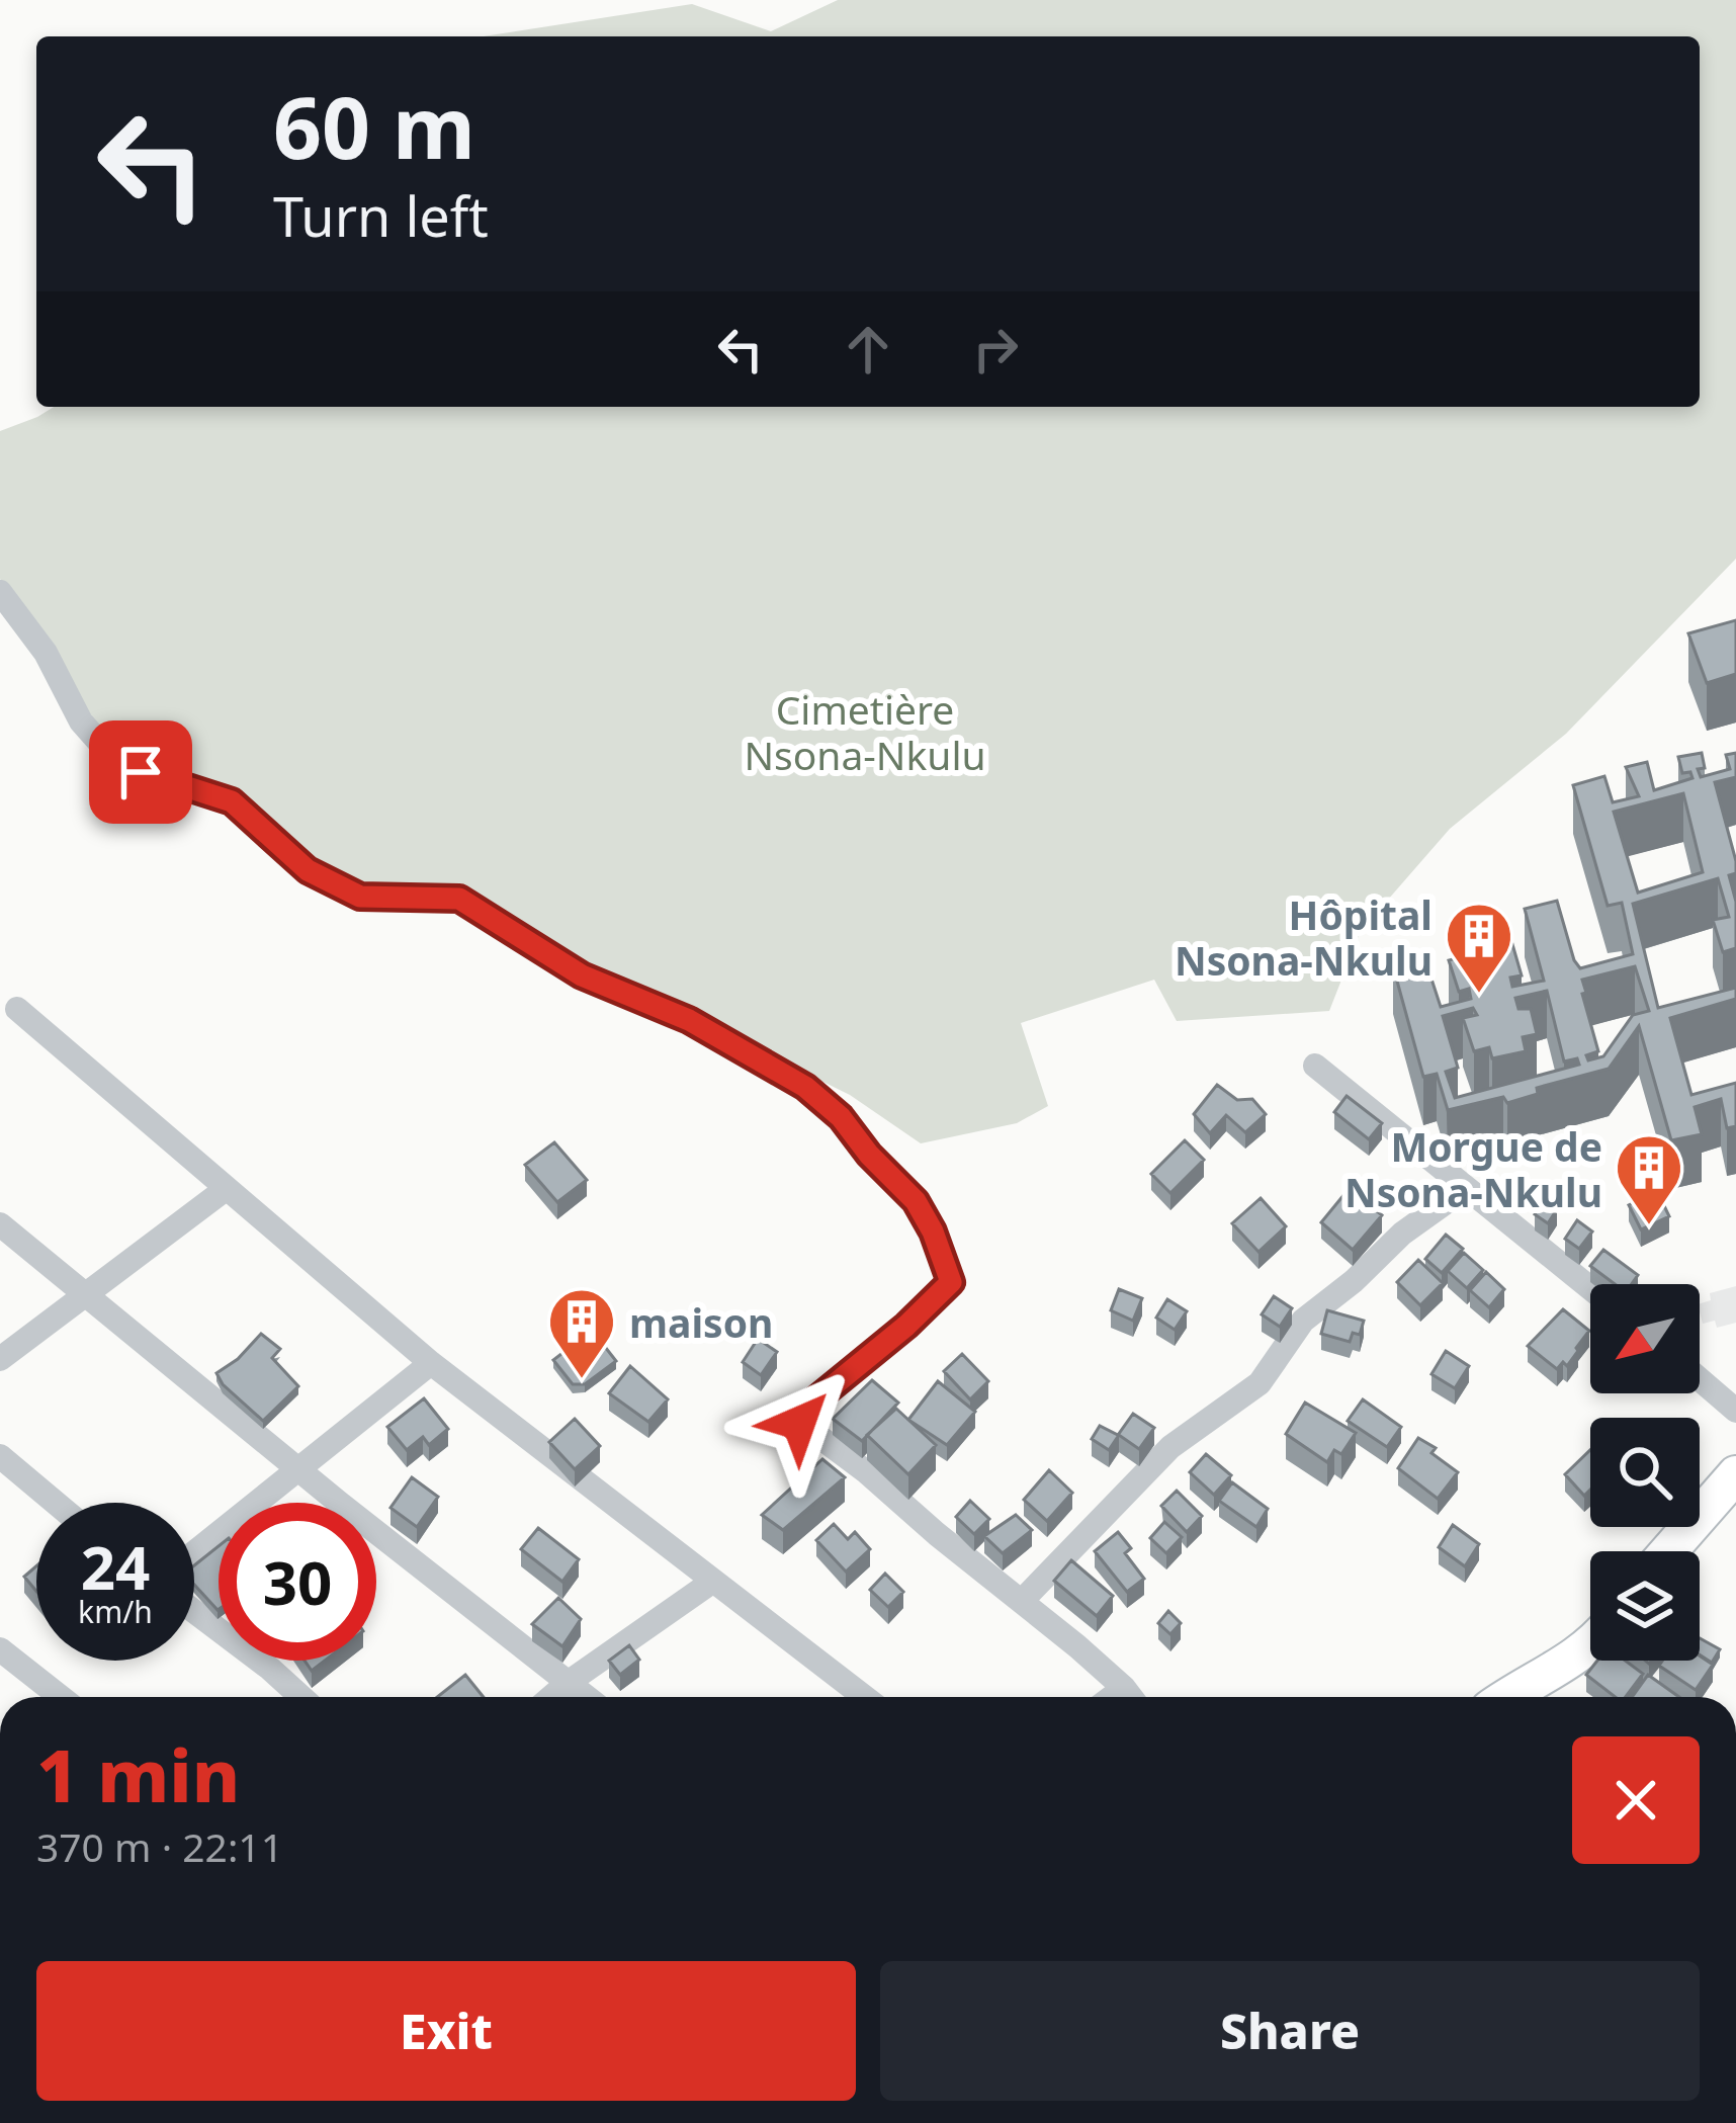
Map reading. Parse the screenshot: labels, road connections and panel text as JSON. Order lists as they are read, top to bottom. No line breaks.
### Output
{"parks":["Cimetière Nsona-Nkulu"],"places":{"building":["Hôpital Nsona-Nkulu","Morgue de Nsona-Nkulu","maison"]},"north":"bottom left","page":{"turn":["60 m","Turn left"],"speed":"24 km/h","limit":"30","heading":["1 min","370 m · 22:11"],"buttons":["Exit","Share"]}}
